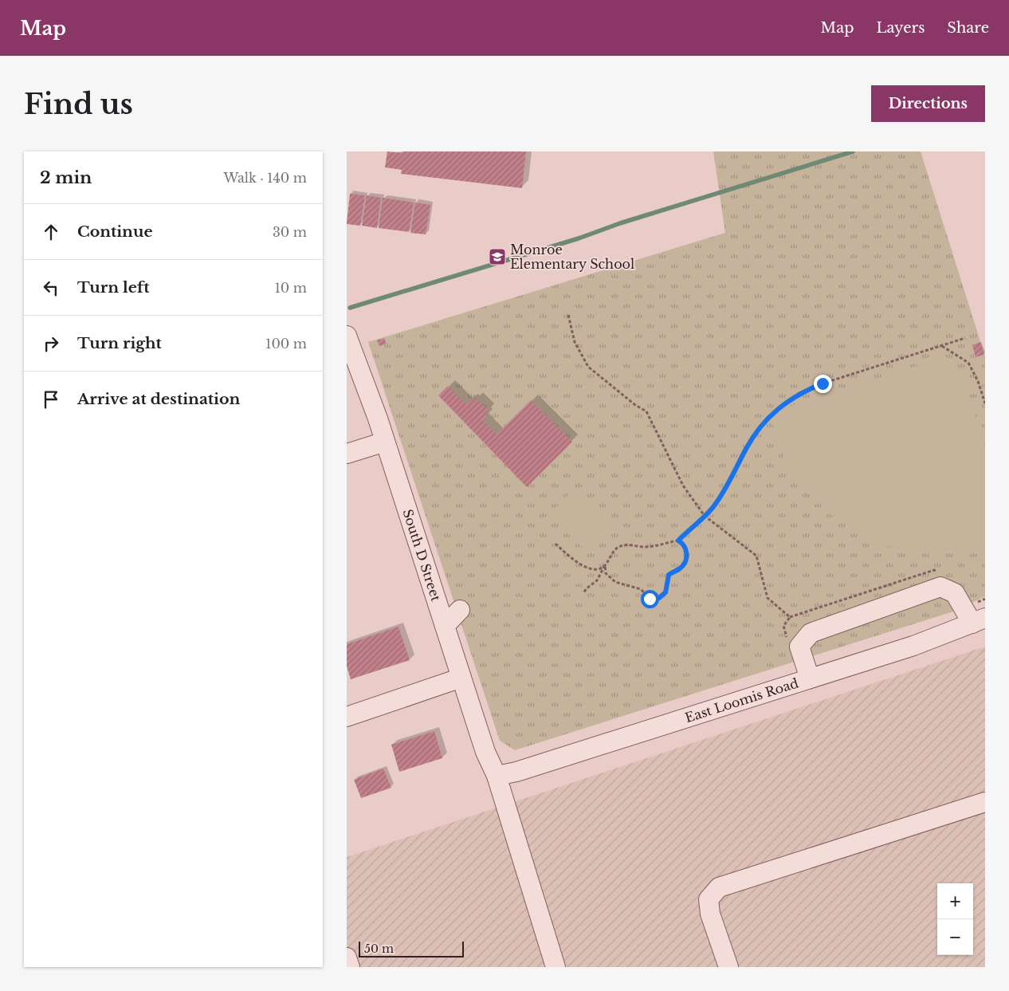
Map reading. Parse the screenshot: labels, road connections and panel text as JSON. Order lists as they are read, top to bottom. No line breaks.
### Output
{"streets":{"street":["South D Street","East Loomis Road"]},"crossings":[["South D Street","East Loomis Road"]],"places":{"school or university":["Monroe Elementary School"]},"scale_bar":"50 m","page":{"header":"Map","nav":["Map","Layers","Share"],"buttons":"Directions","title":"Find us","heading":["2 min","Walk · 140 m"],"list":[["Continue","30 m"],["Turn left","10 m"],["Turn right","100 m"],"Arrive at destination"],"map_buttons":["+","−"],"scale":"50 m"}}
